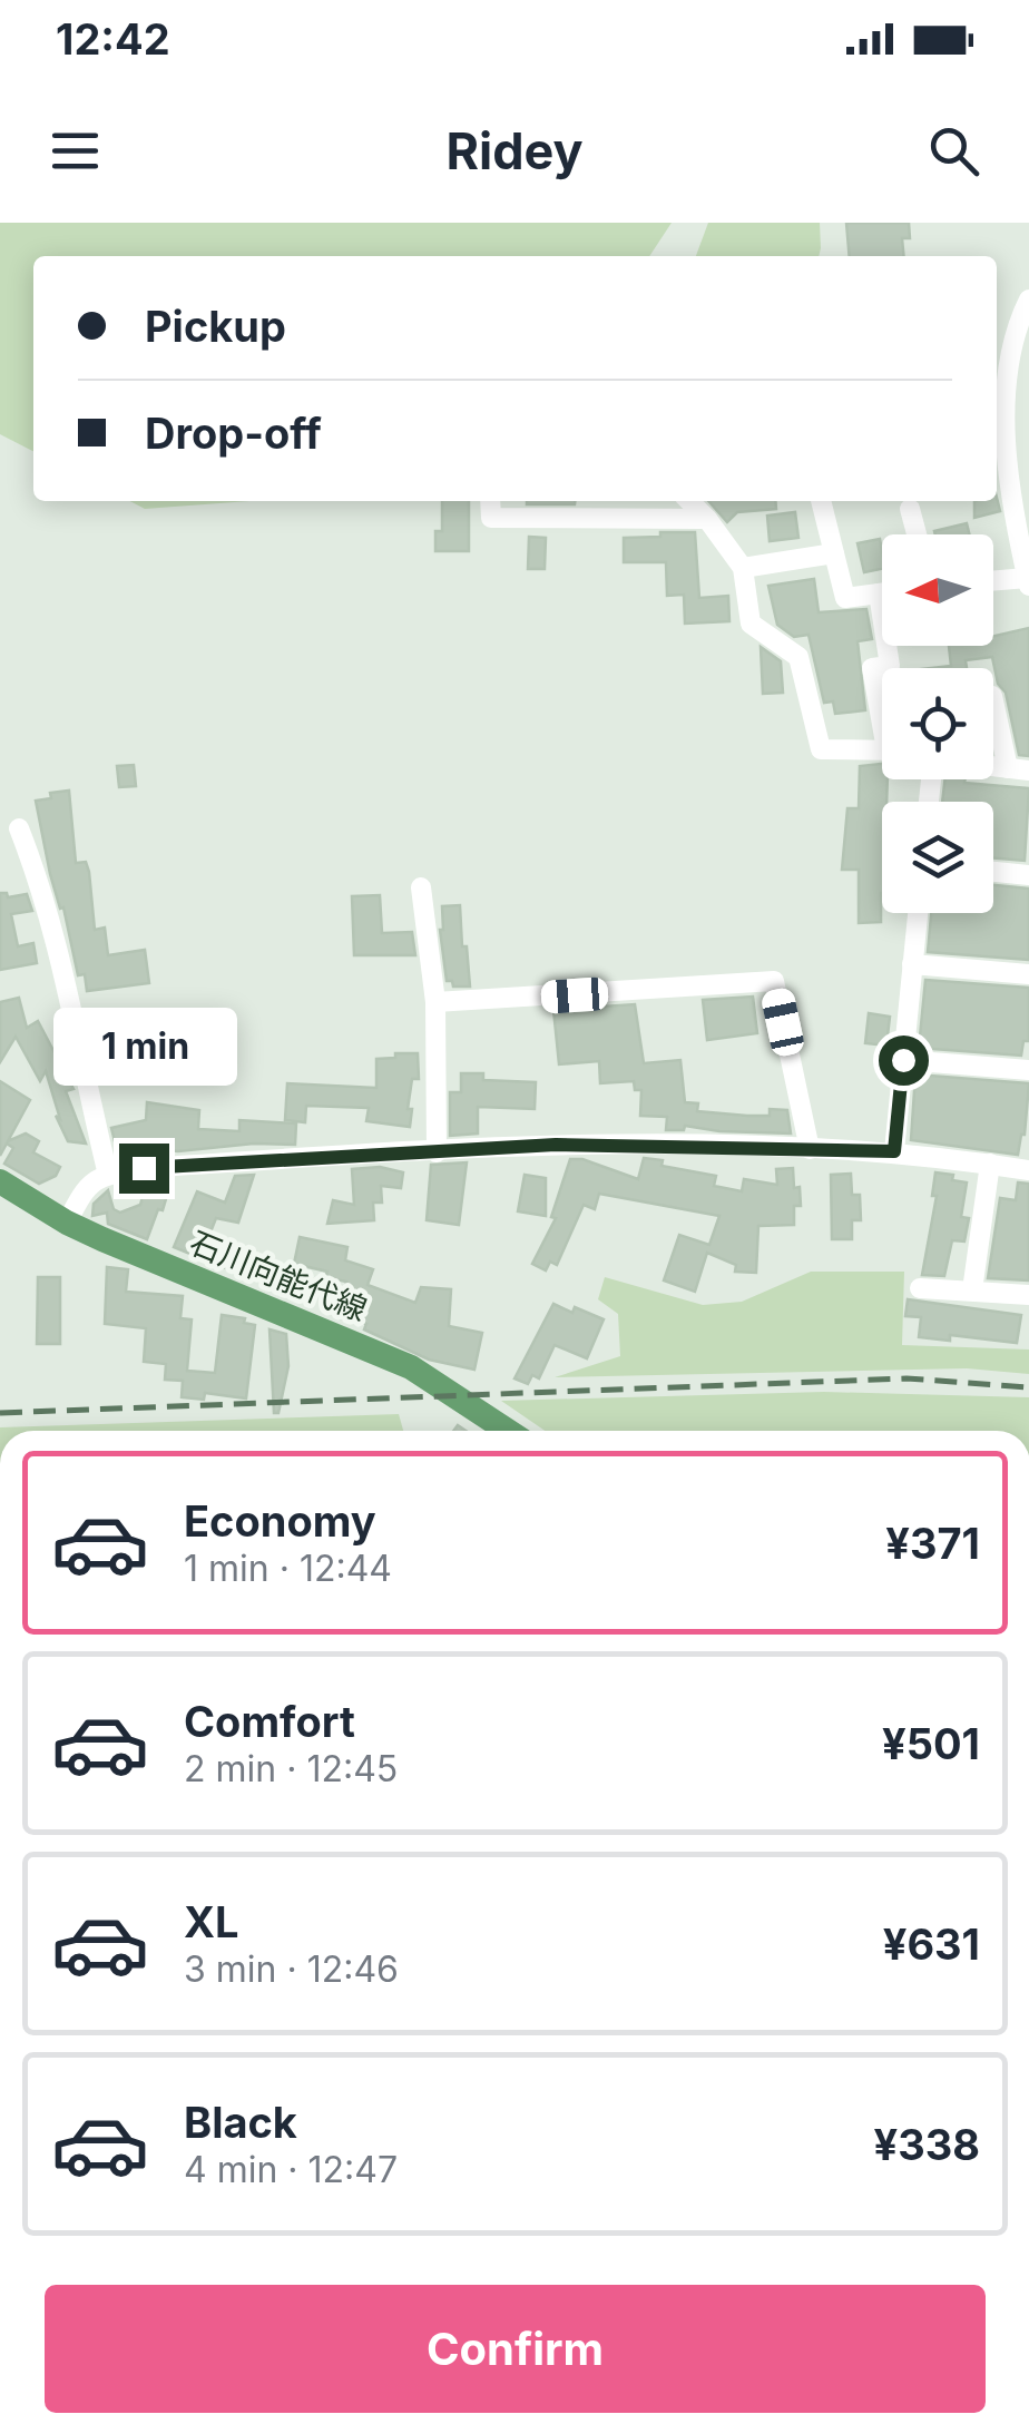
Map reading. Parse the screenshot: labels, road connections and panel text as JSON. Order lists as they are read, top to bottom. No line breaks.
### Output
{"streets":{"main road":["石川向能代線"]},"north":"left","page":{"status":"12:42","header":"Ridey","banner":["Pickup","Drop-off"],"bubble":"1 min","list":[{"name":"Economy","note":"1 min · 12:44","value":"¥371"},{"name":"Comfort","note":"2 min · 12:45","value":"¥501"},{"name":"XL","note":"3 min · 12:46","value":"¥631"},{"name":"Black","note":"4 min · 12:47","value":"¥338"}],"buttons":"Confirm"}}
